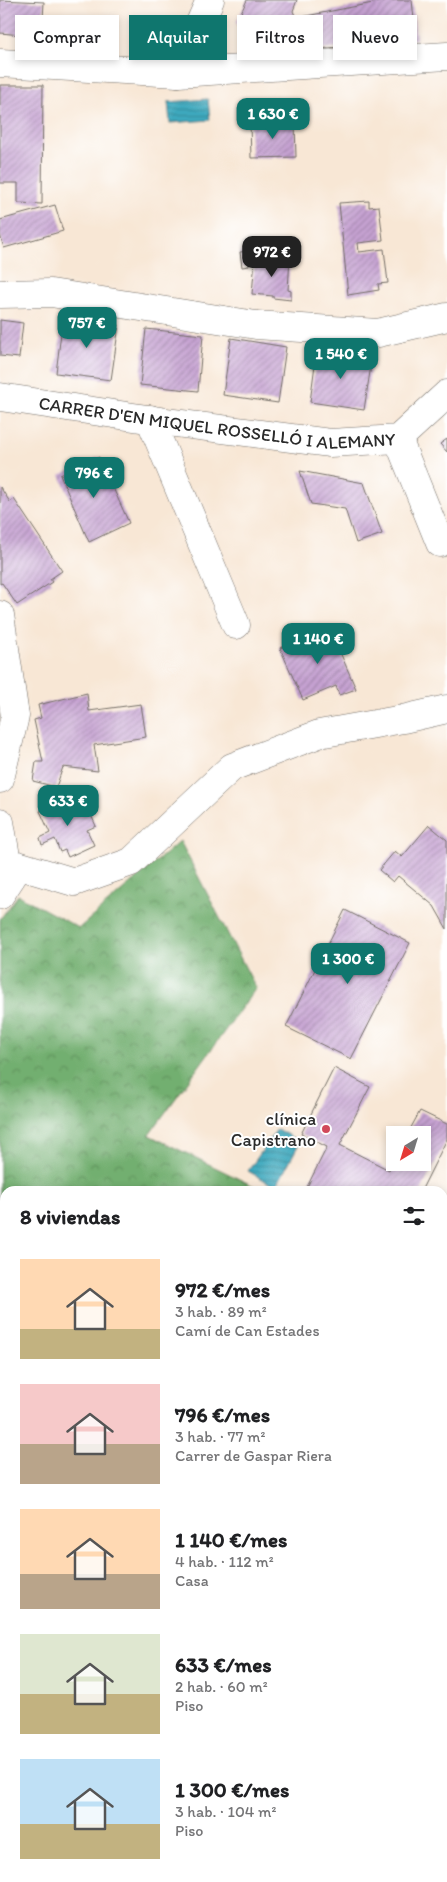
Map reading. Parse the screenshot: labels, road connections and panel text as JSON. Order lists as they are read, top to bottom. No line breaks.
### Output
{"streets":{"street":["CARRER D'EN MIQUEL ROSSELLÓ I ALEMANY"]},"places":["clínica Capistrano"],"north":"bottom left","page":{"chip":["Comprar","Alquilar","Filtros","Nuevo"],"price":["1 630 €","972 €","757 €","1 540 €","796 €","1 140 €","633 €","1 300 €"],"heading":"8 viviendas","list":[{"name":"972 €/mes","note":"3 hab. · 89 m² · Camí de Can Estades"},{"name":"796 €/mes","note":"3 hab. · 77 m² · Carrer de Gaspar Riera"},{"name":"1 140 €/mes","note":"4 hab. · 112 m² · Casa"},{"name":"633 €/mes","note":"2 hab. · 60 m² · Piso"},{"name":"1 300 €/mes","note":"3 hab. · 104 m² · Piso"}]}}
